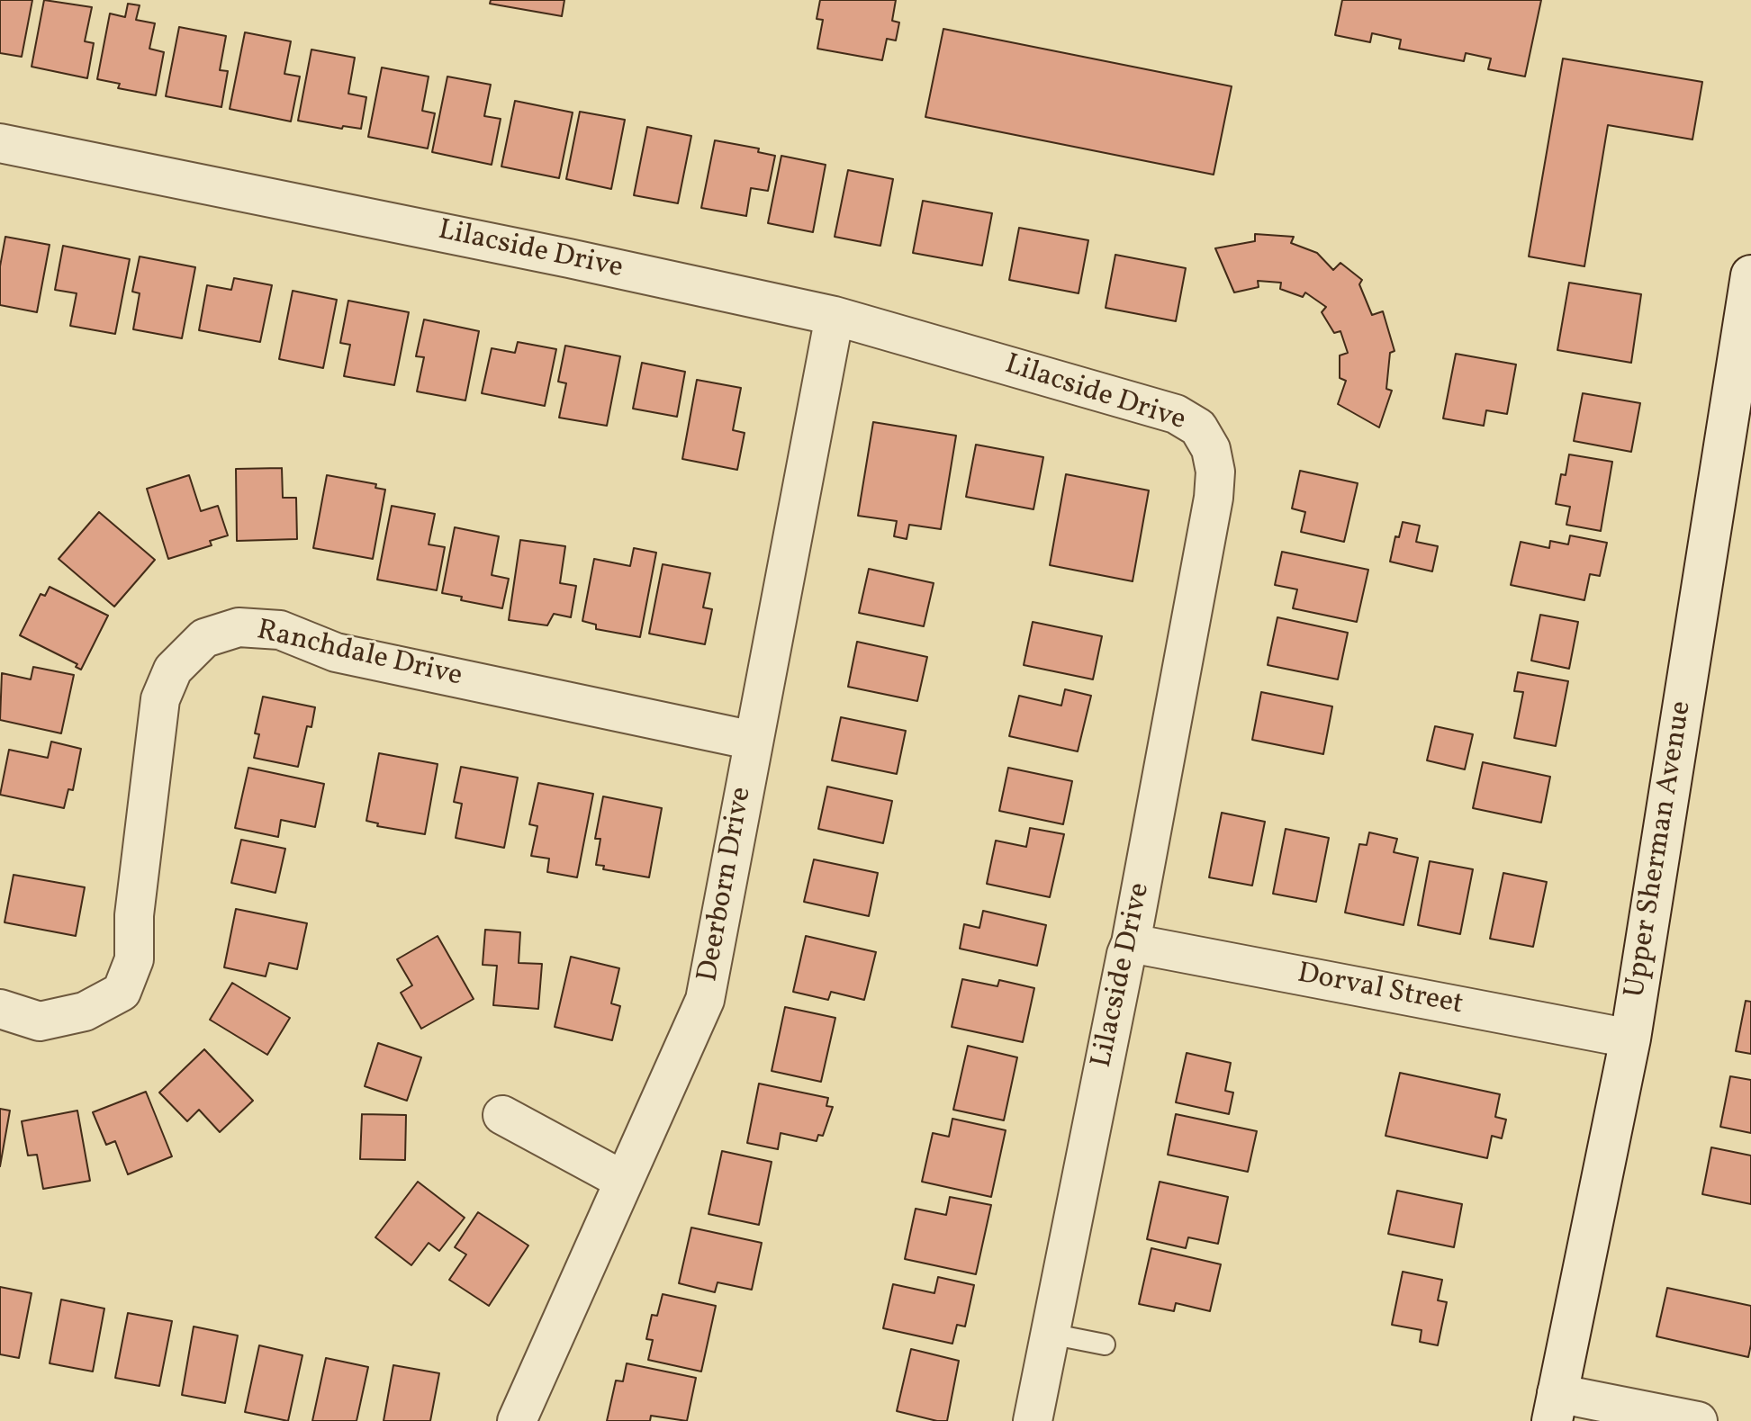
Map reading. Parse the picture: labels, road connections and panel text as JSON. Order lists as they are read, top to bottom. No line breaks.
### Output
{"streets":{"main road":["Upper Sherman Avenue"],"street":["Lilacside Drive","Ranchdale Drive","Deerborn Drive","Dorval Street"]},"crossings":[["Lilacside Drive","Deerborn Drive"],["Lilacside Drive","Dorval Street"],["Ranchdale Drive","Deerborn Drive"],["Upper Sherman Avenue","Dorval Street"]]}
